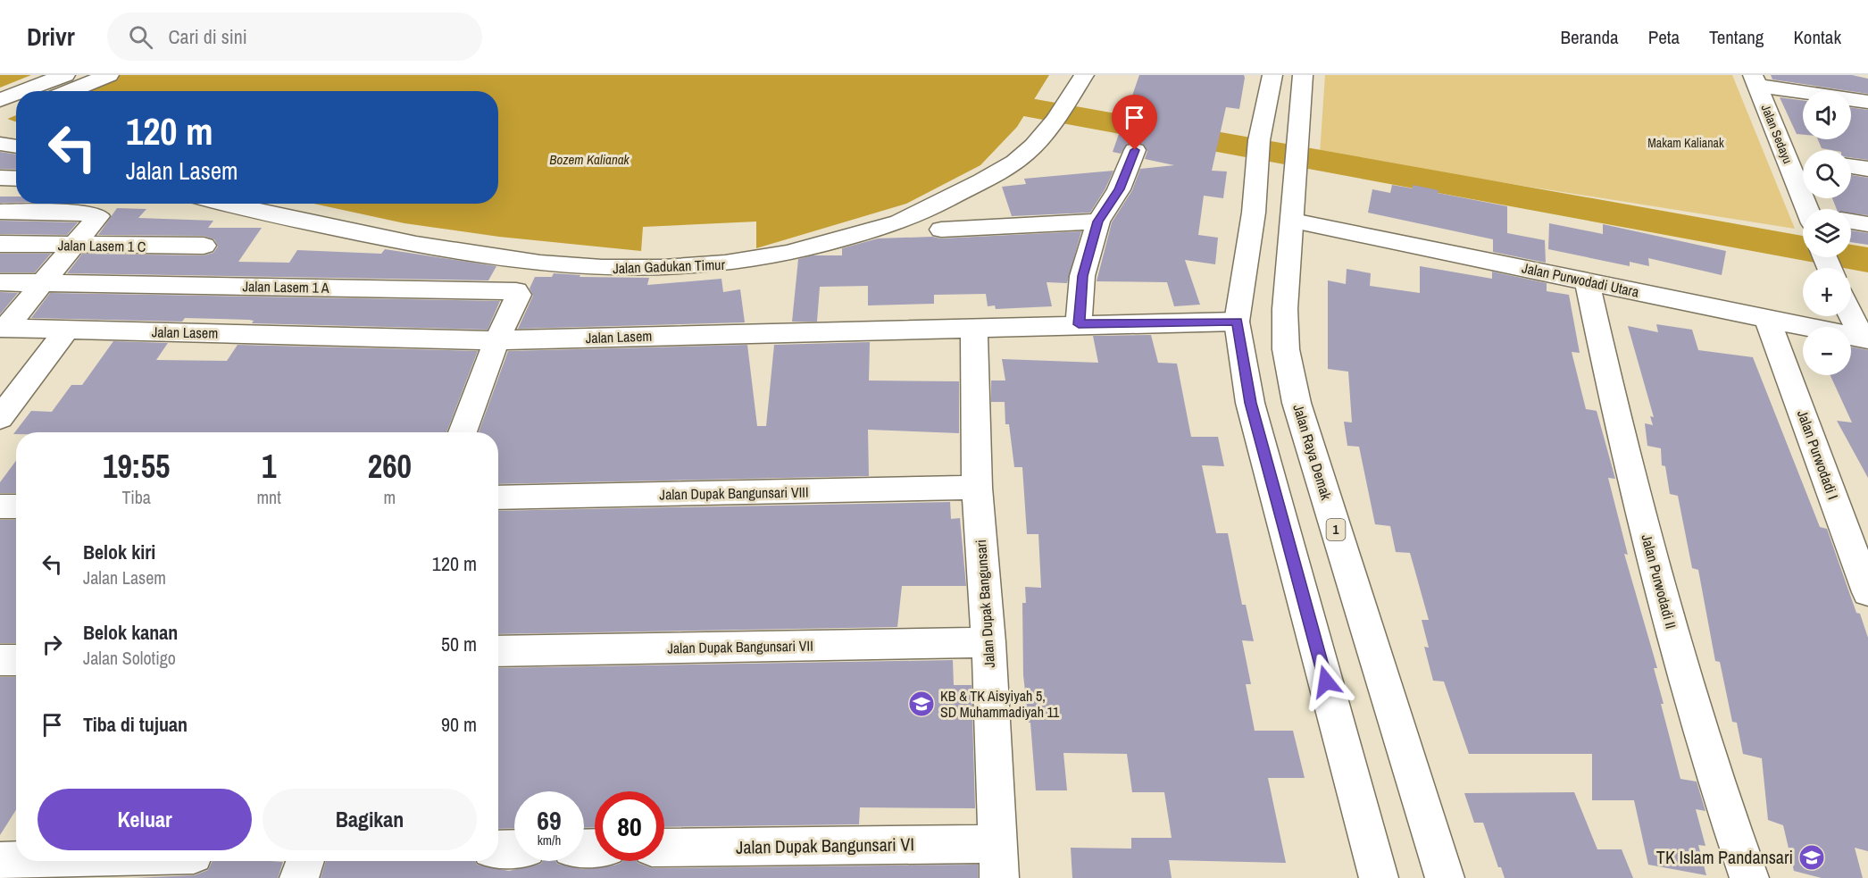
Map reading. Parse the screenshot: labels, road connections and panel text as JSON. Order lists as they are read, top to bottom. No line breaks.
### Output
{"streets":{"main road":["Jalan Sedayu","Jalan Lasem 1 C","Jalan Gadukan Timur","Jalan Purwodadi Utara","Jalan Lasem 1 A","Jalan Lasem","Jalan Raya Demak","Jalan Purwodadi I","Jalan Dupak Bangunsari VIII","1","Jalan Purwodadi II","Jalan Dupak Bangunsari","Jalan Dupak Bangunsari VII","Jalan Dupak Bangunsari VI"]},"crossings":[["Jalan Purwodadi Utara","Jalan Raya Demak"],["Jalan Purwodadi Utara","Jalan Purwodadi I"],["Jalan Purwodadi Utara","Jalan Purwodadi II"],["Jalan Lasem 1 A","Jalan Lasem"],["Jalan Lasem","Jalan Dupak Bangunsari"],["Jalan Dupak Bangunsari VIII","Jalan Dupak Bangunsari"],["Jalan Dupak Bangunsari","Jalan Dupak Bangunsari VII"],["Jalan Dupak Bangunsari","Jalan Dupak Bangunsari VI"]],"water":["Bozem Kalianak"],"parks":["Makam Kalianak"],"places":{"school or university":["KB & TK Aisyiyah 5, SD Muhammadiyah 11","TK Islam Pandansari"]},"page":{"header":"Drivr","search":"Cari di sini","nav":["Beranda","Peta","Tentang","Kontak"],"map_buttons":["+","−"],"turn":["120 m","Jalan Lasem"],"eta":["19:55","Tiba","1","mnt","260","m"],"list":[{"name":"Belok kiri","note":"Jalan Lasem","value":"120 m"},{"name":"Belok kanan","note":"Jalan Solotigo","value":"50 m"},{"name":"Tiba di tujuan","value":"90 m"}],"buttons":["Keluar","Bagikan"],"speed":"69 km/h","limit":"80"}}
